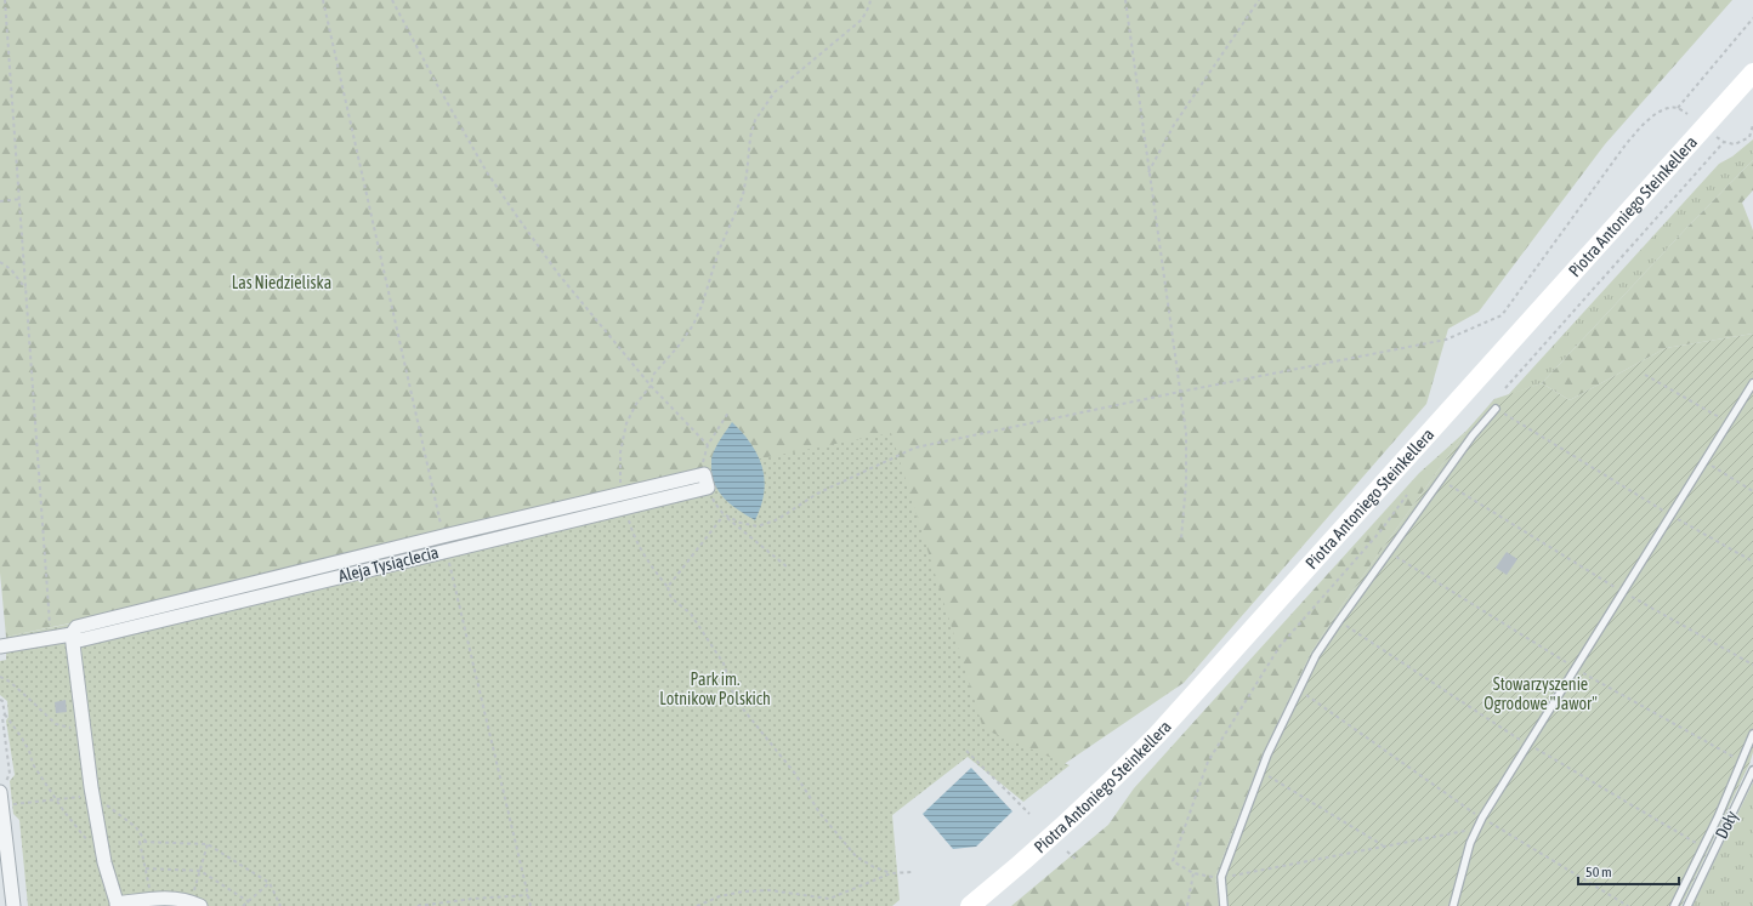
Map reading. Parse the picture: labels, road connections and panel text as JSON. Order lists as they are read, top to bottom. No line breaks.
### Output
{"streets":{"street":["Piotra Antoniego Steinkellera","Aleja Tysiąclecia"],"lane":["Doły"]},"parks":["Las Niedzieliska","Park im. Lotnikow Polskich","Stowarzyszenie Ogrodowe \"Jawor\""],"scale_bar":"50 m"}
